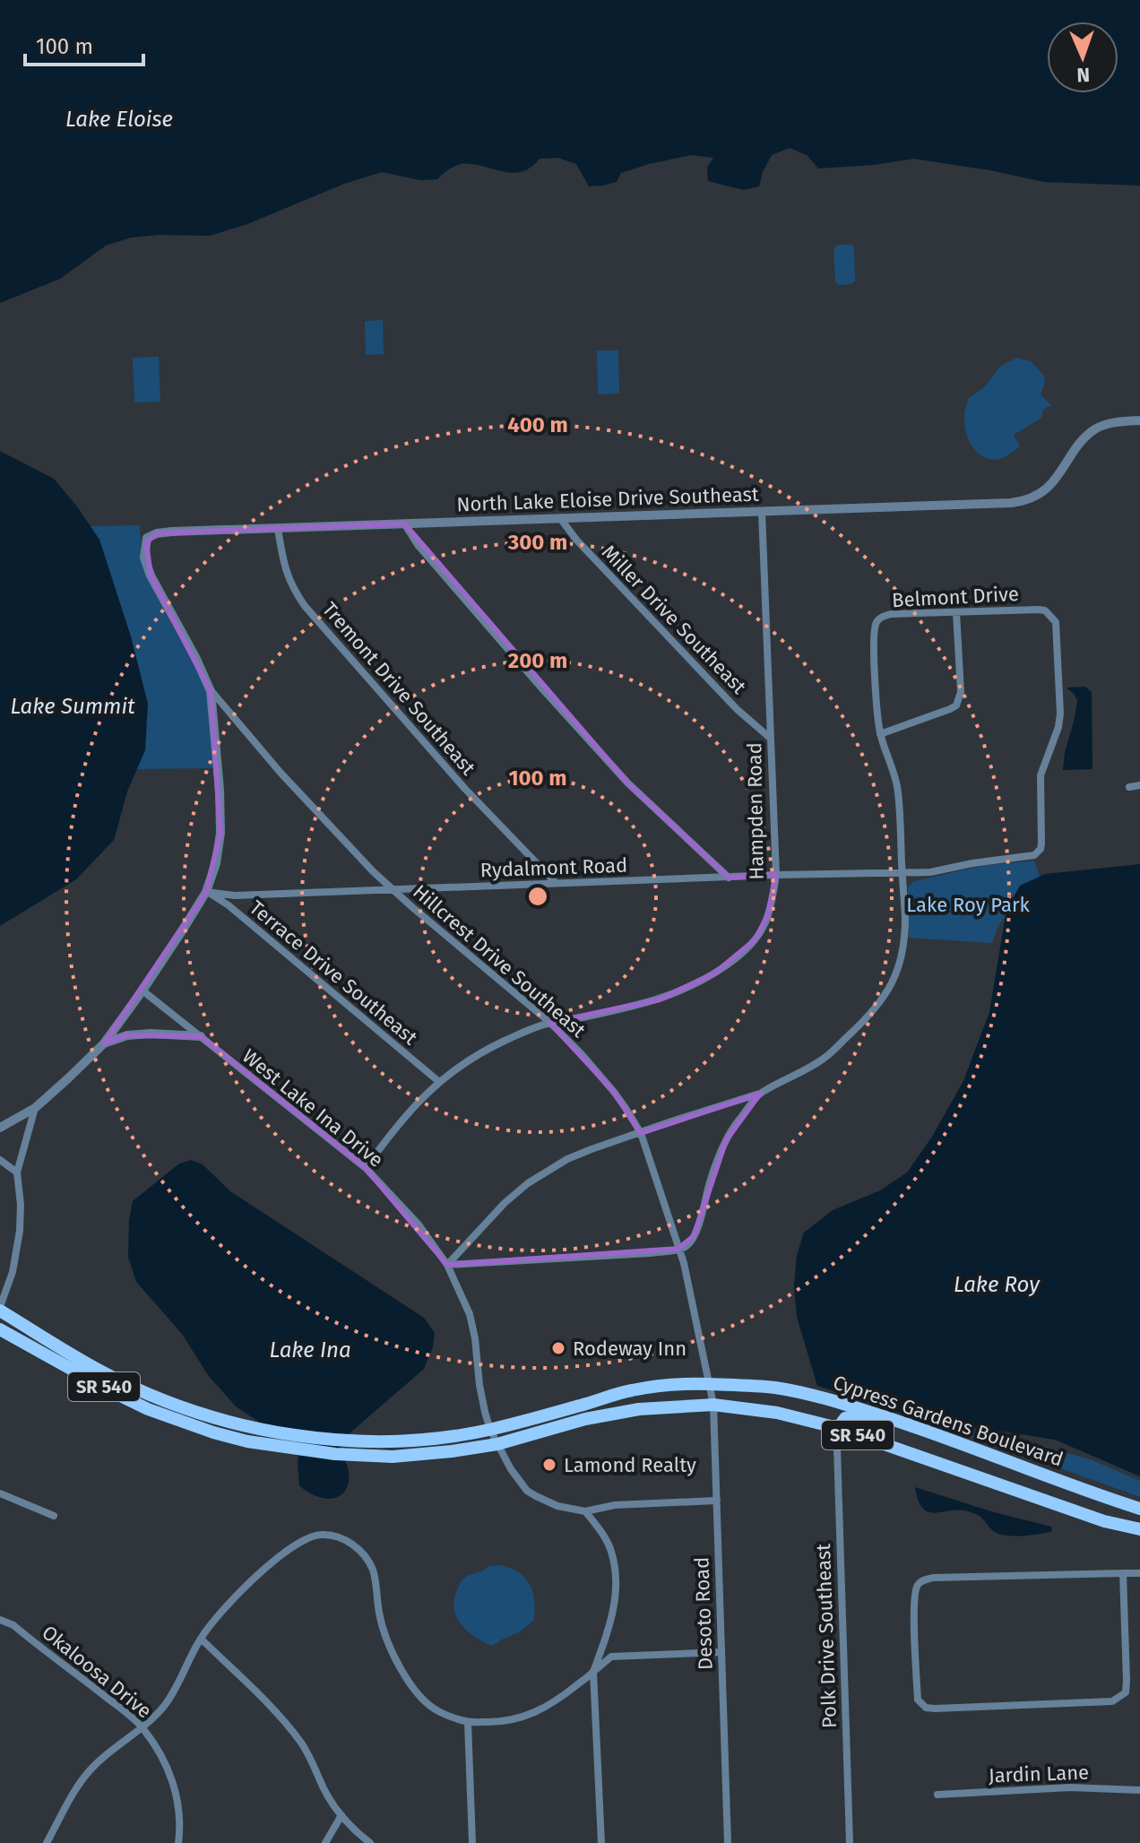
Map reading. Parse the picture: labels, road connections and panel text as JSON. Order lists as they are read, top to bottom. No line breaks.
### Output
{"streets":{"main road":["SR 540","Cypress Gardens Boulevard"],"street":["North Lake Eloise Drive Southeast","Belmont Drive","Miller Drive Southeast","Tremont Drive Southeast","Hampden Road","Rydalmont Road","Hillcrest Drive Southeast","Terrace Drive Southeast","West Lake Ina Drive","Desoto Road","Polk Drive Southeast","Okaloosa Drive","Jardin Lane"]},"crossings":[["North Lake Eloise Drive Southeast","Miller Drive Southeast"],["North Lake Eloise Drive Southeast","Tremont Drive Southeast"],["North Lake Eloise Drive Southeast","Hampden Road"],["North Lake Eloise Drive Southeast","Hillcrest Drive Southeast"],["Belmont Drive","Rydalmont Road"],["Belmont Drive","Hillcrest Drive Southeast"],["Belmont Drive","West Lake Ina Drive"],["Miller Drive Southeast","Hampden Road"],["Tremont Drive Southeast","Rydalmont Road"],["Hampden Road","Rydalmont Road"],["Hampden Road","Hillcrest Drive Southeast"],["Hampden Road","Terrace Drive Southeast"],["Hampden Road","West Lake Ina Drive"],["Rydalmont Road","Hillcrest Drive Southeast"],["Rydalmont Road","Terrace Drive Southeast"],["Hillcrest Drive Southeast","Cypress Gardens Boulevard"],["Hillcrest Drive Southeast","Desoto Road"],["West Lake Ina Drive","SR 540"],["West Lake Ina Drive","Cypress Gardens Boulevard"],["SR 540","Desoto Road"],["SR 540","Polk Drive Southeast"],["Cypress Gardens Boulevard","Desoto Road"]],"water":["Lake Eloise","Lake Summit","Lake Roy","Lake Ina"],"parks":["Lake Roy Park"],"places":["Rodeway Inn","Lamond Realty"],"scale_bar":"100 m","north":"bottom","rings":["400 m","300 m","200 m","100 m"]}
